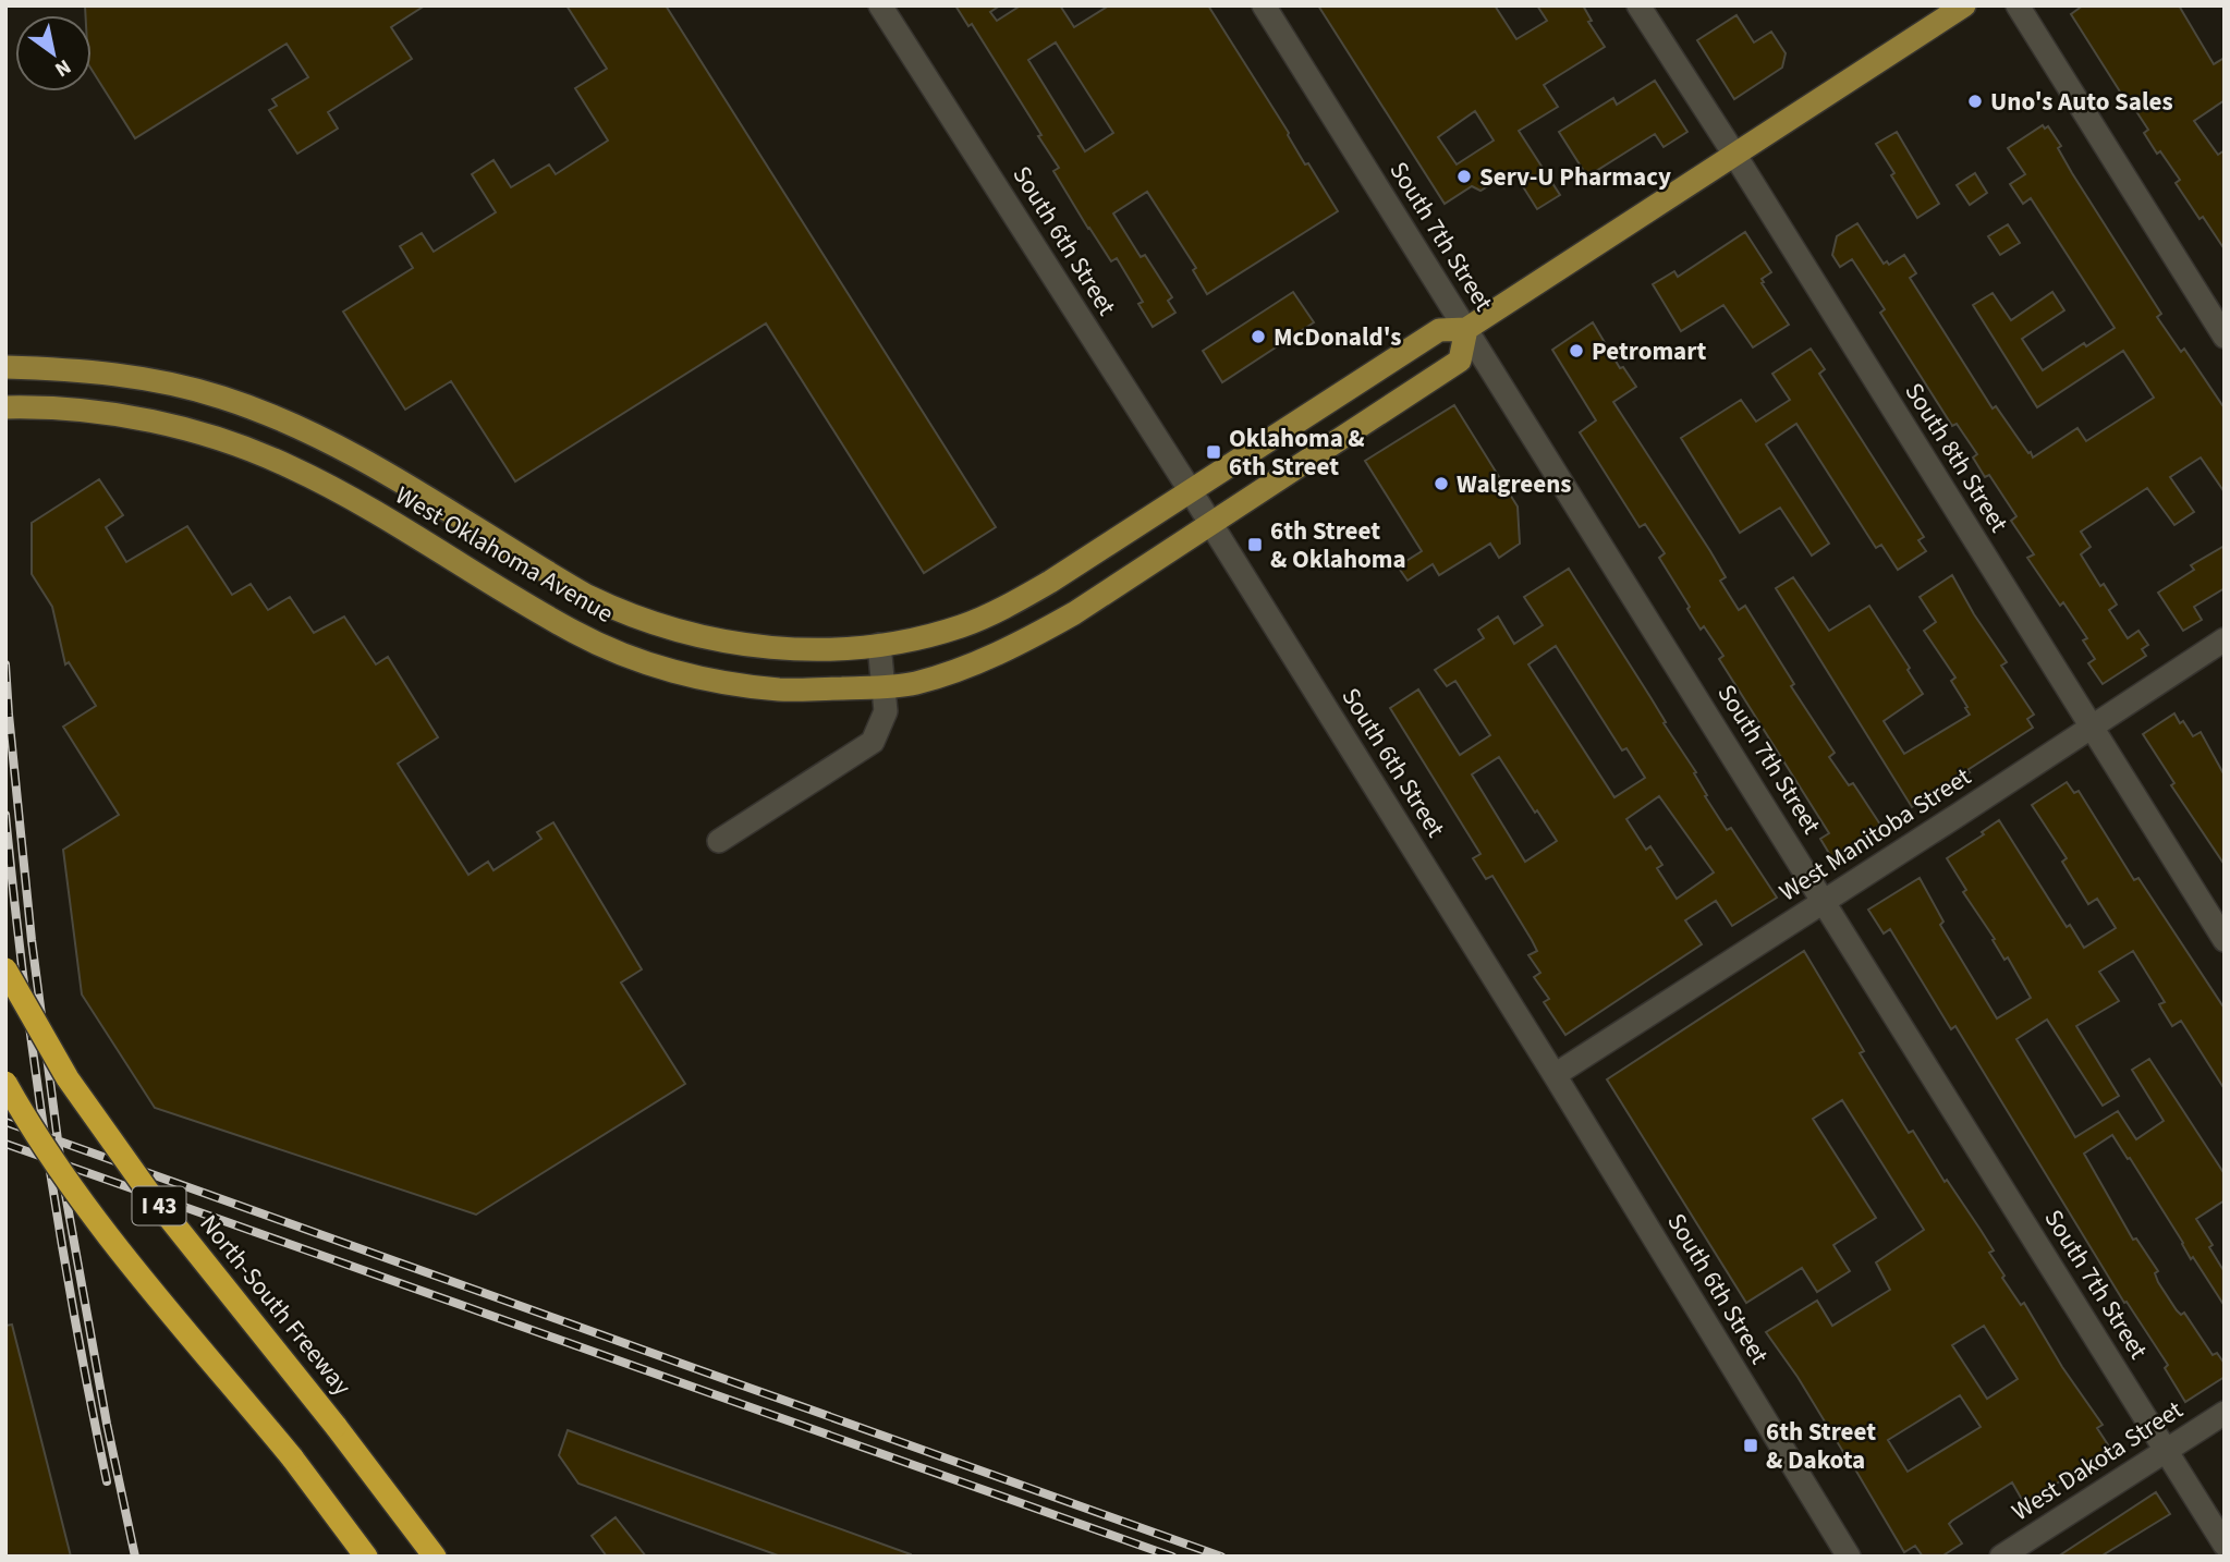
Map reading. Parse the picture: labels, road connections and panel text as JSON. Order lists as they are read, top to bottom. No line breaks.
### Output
{"streets":{"highway":["I 43","North-South Freeway"],"main road":["West Oklahoma Avenue"],"street":["South 7th Street","South 6th Street","South 8th Street","West Manitoba Street","West Dakota Street"]},"crossings":[["South 7th Street","West Oklahoma Avenue"],["South 7th Street","West Manitoba Street"],["South 7th Street","West Dakota Street"],["South 6th Street","West Oklahoma Avenue"],["South 6th Street","West Manitoba Street"],["South 8th Street","West Oklahoma Avenue"],["South 8th Street","West Manitoba Street"]],"places":{"other":["Uno's Auto Sales","Serv-U Pharmacy","McDonald's","Petromart","Walgreens"],"transit":["Oklahoma & 6th Street","6th Street & Oklahoma","6th Street & Dakota"]},"north":"bottom right"}
